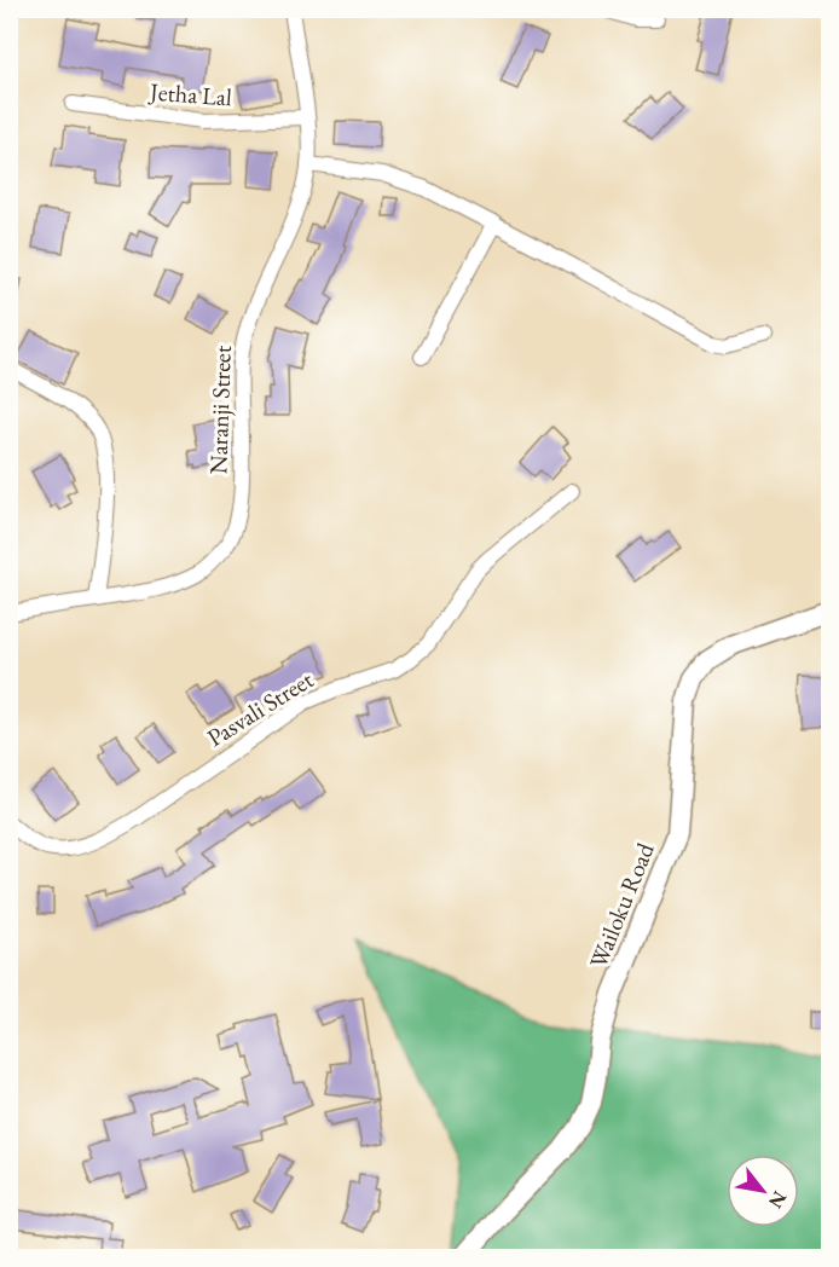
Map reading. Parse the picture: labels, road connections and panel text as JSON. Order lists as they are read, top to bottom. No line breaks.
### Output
{"streets":{"street":["Jetha Lal","Naranji Street","Pasvali Street","Wailoku Road"]},"crossings":[["Jetha Lal","Naranji Street"]],"north":"bottom right"}
